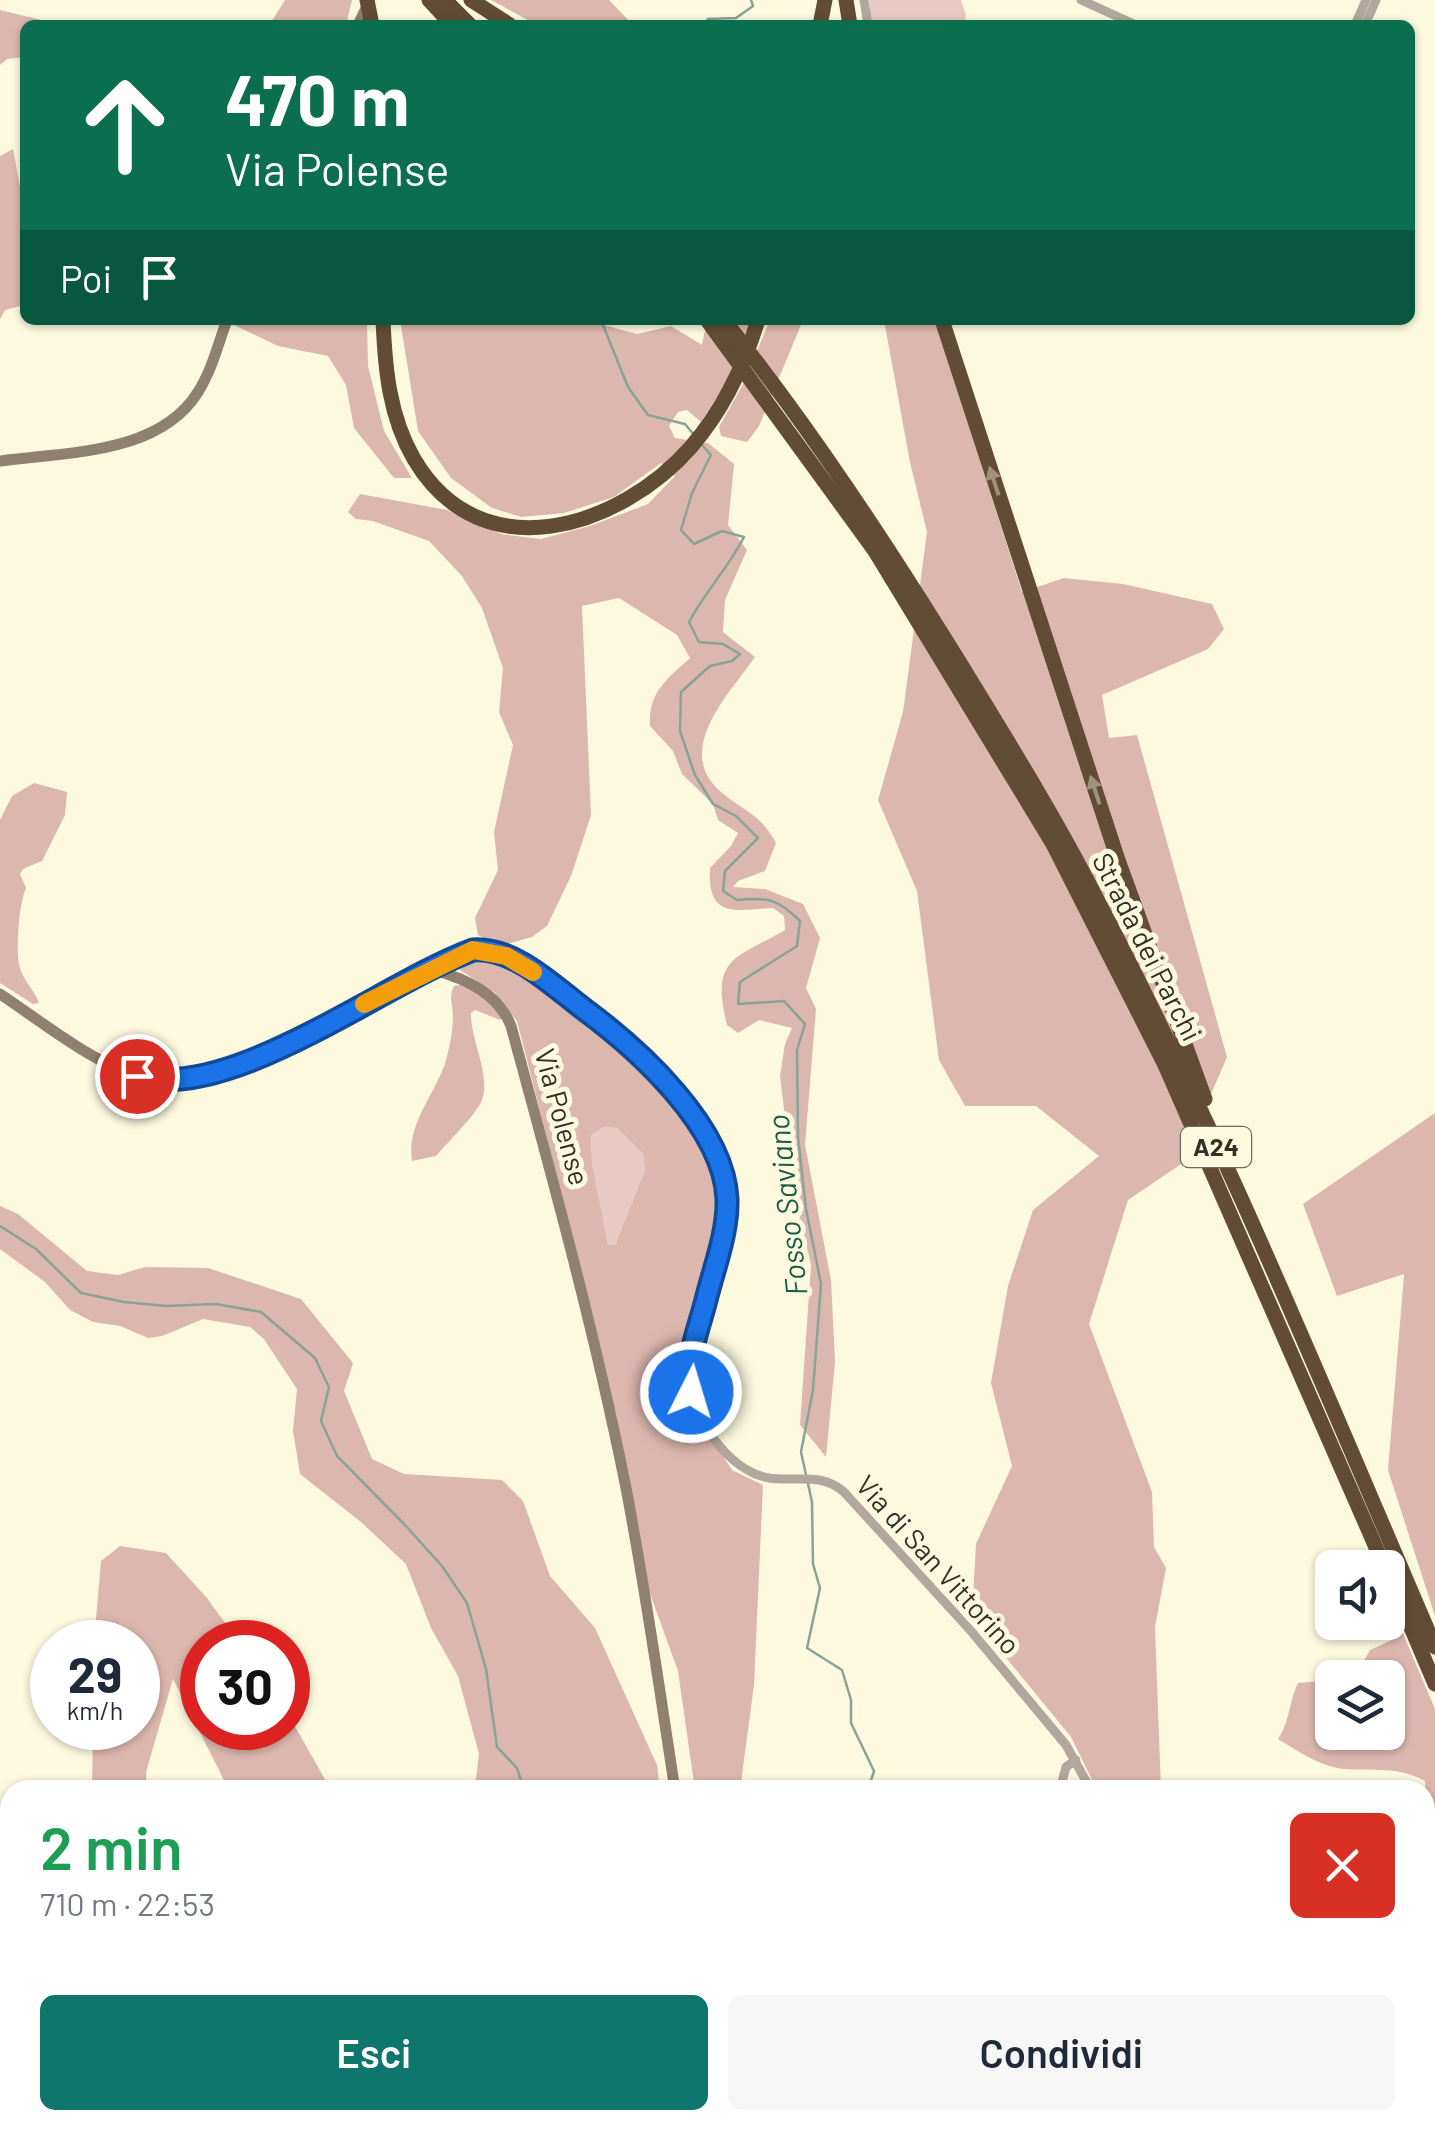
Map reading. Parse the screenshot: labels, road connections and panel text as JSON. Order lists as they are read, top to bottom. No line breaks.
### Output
{"streets":{"highway":["Strada dei Parchi","A24"],"street":["Via Polense","Via di San Vittorino"]},"crossings":[["Via Polense","Via di San Vittorino"]],"water":["Fosso Saviano"],"page":{"turn":["470 m","Via Polense"],"then":"Poi","speed":"29 km/h","limit":"30","heading":["2 min","710 m · 22:53"],"buttons":["Esci","Condividi"]}}
